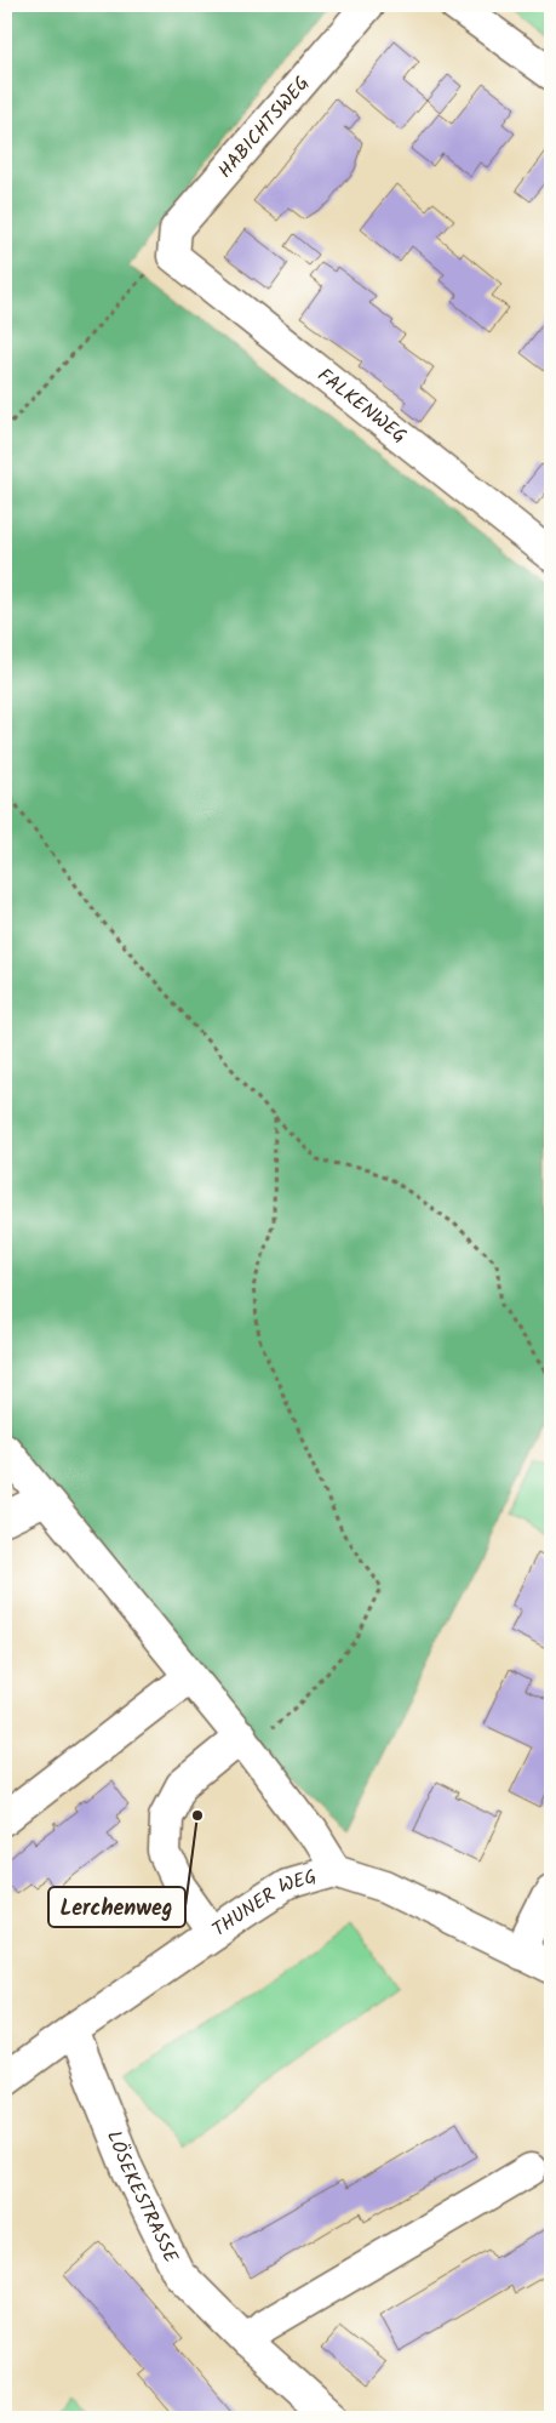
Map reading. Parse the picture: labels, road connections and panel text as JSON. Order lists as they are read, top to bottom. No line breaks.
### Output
{"streets":{"street":["HABICHTSWEG","FALKENWEG","THUNER WEG","LÖSEKESTRASSE"]},"crossings":[["HABICHTSWEG","FALKENWEG"],["THUNER WEG","LÖSEKESTRASSE"]],"places":["Lerchenweg"]}
